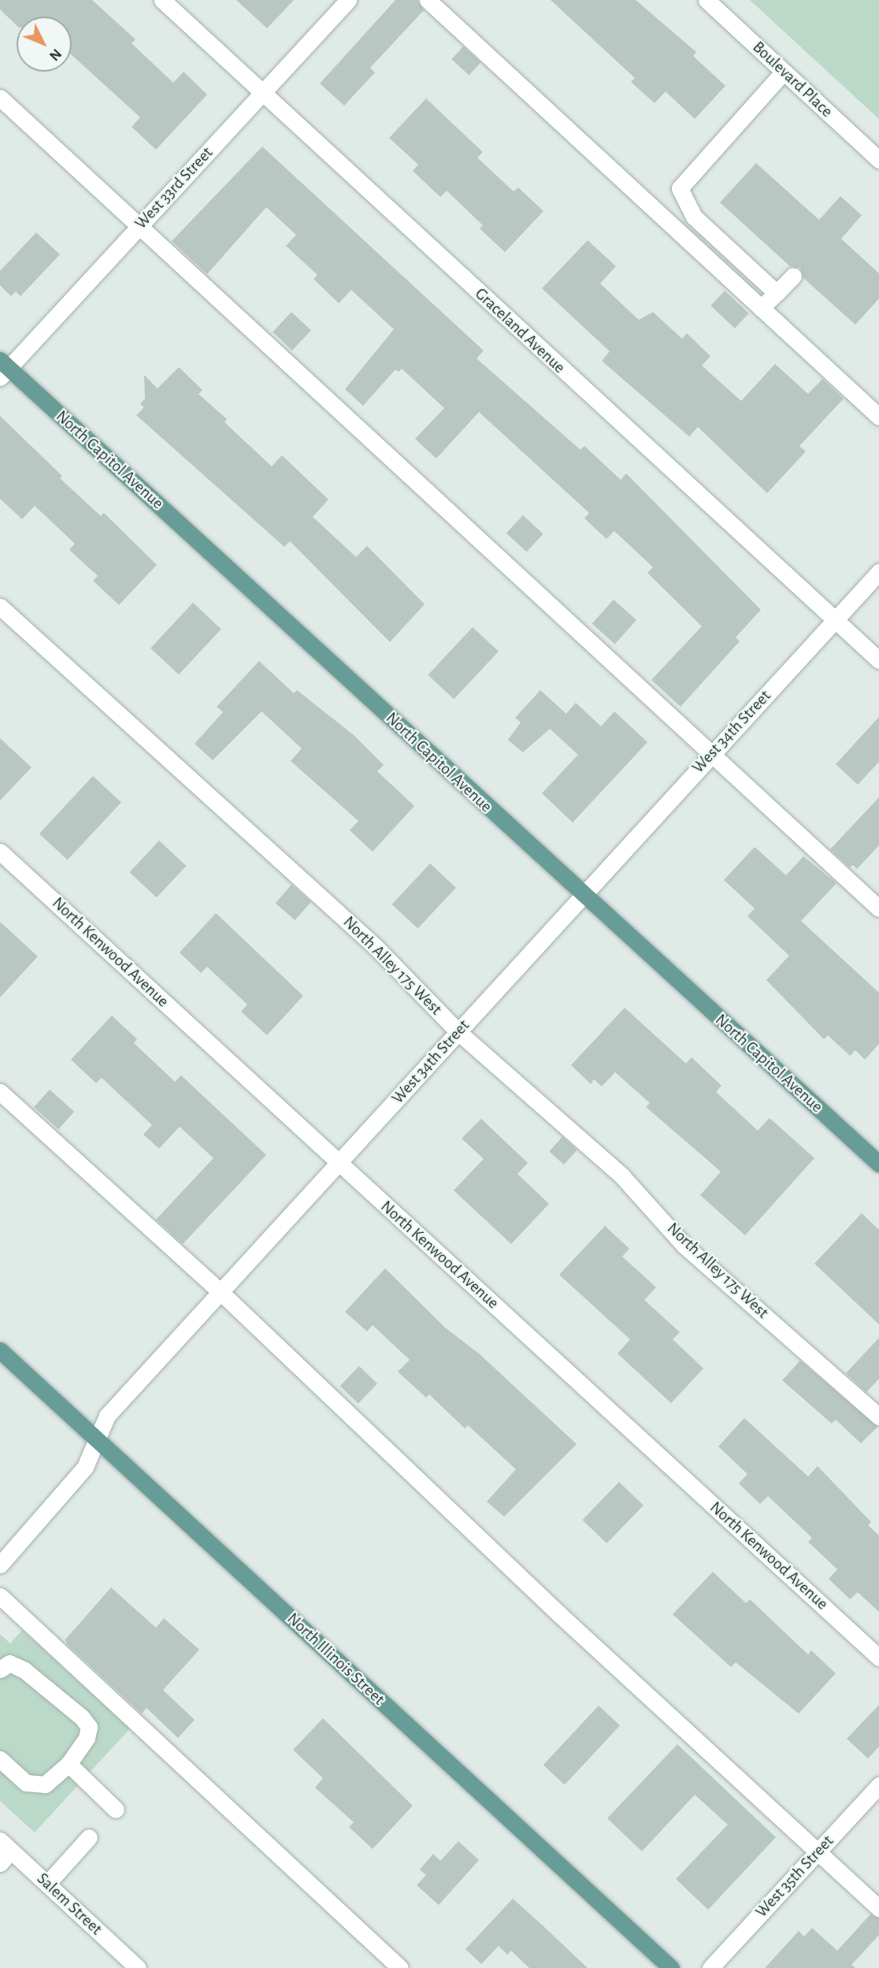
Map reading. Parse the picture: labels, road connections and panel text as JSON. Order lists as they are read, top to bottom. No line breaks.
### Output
{"streets":{"main road":["North Capitol Avenue","North Illinois Street"],"street":["Boulevard Place","West 33rd Street","Graceland Avenue","West 34th Street","North Kenwood Avenue","North Alley 175 West","West 35th Street","Salem Street"]},"crossings":[["West 33rd Street","Graceland Avenue"],["West 33rd Street","North Capitol Avenue"],["Graceland Avenue","West 34th Street"],["North Capitol Avenue","West 34th Street"],["West 34th Street","North Kenwood Avenue"],["West 34th Street","North Alley 175 West"],["West 34th Street","North Illinois Street"]],"north":"bottom right"}
